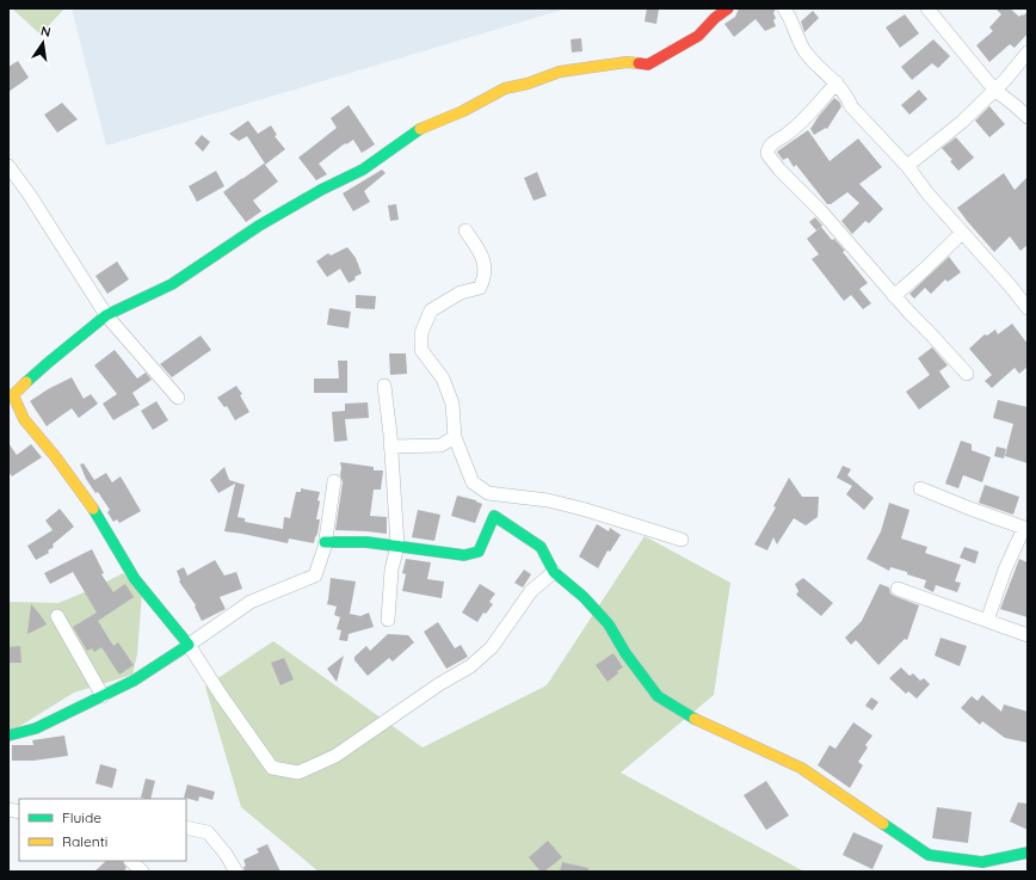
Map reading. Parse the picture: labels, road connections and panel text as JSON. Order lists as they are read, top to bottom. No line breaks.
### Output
{"legend":["Fluide","Ralenti"],"north":"top"}
